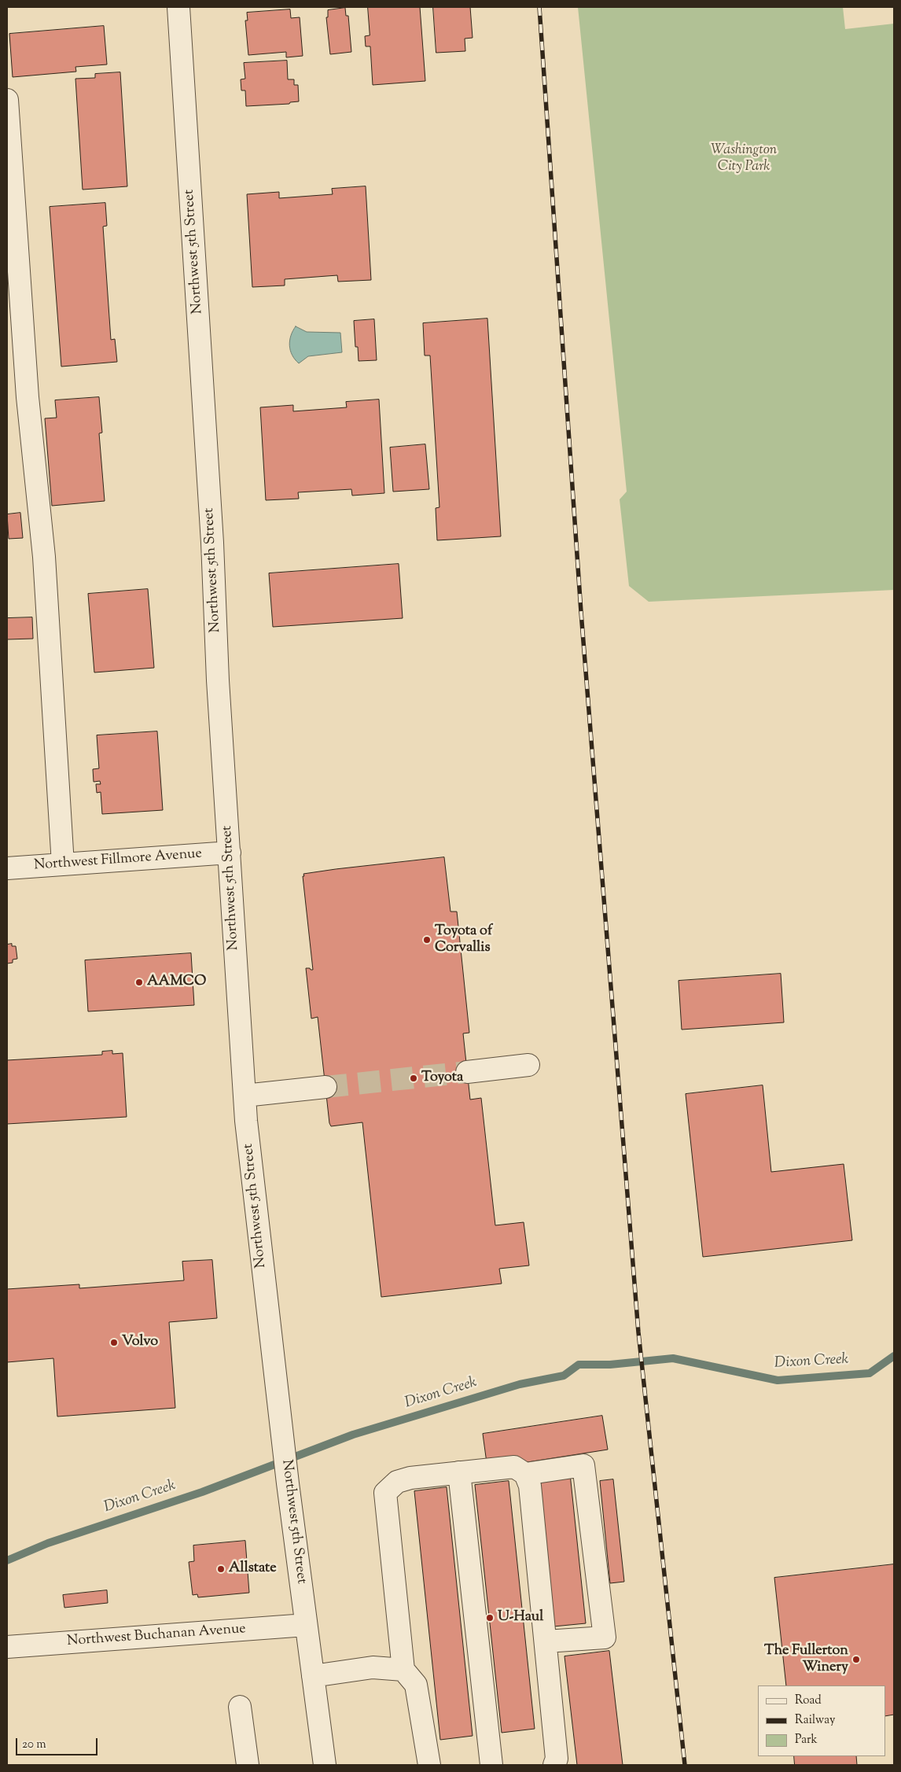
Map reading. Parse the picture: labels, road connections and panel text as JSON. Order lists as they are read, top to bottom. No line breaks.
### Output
{"streets":{"street":["Northwest 5th Street","Northwest Fillmore Avenue","Northwest Buchanan Avenue"]},"crossings":[["Northwest 5th Street","Northwest Fillmore Avenue"],["Northwest 5th Street","Northwest Buchanan Avenue"]],"water":["Dixon Creek"],"parks":["Washington City Park"],"places":["Toyota of Corvallis","AAMCO","Toyota","Volvo","Allstate","U-Haul","The Fullerton Winery"],"legend":["Road","Railway","Park"],"scale_bar":"20 m"}
